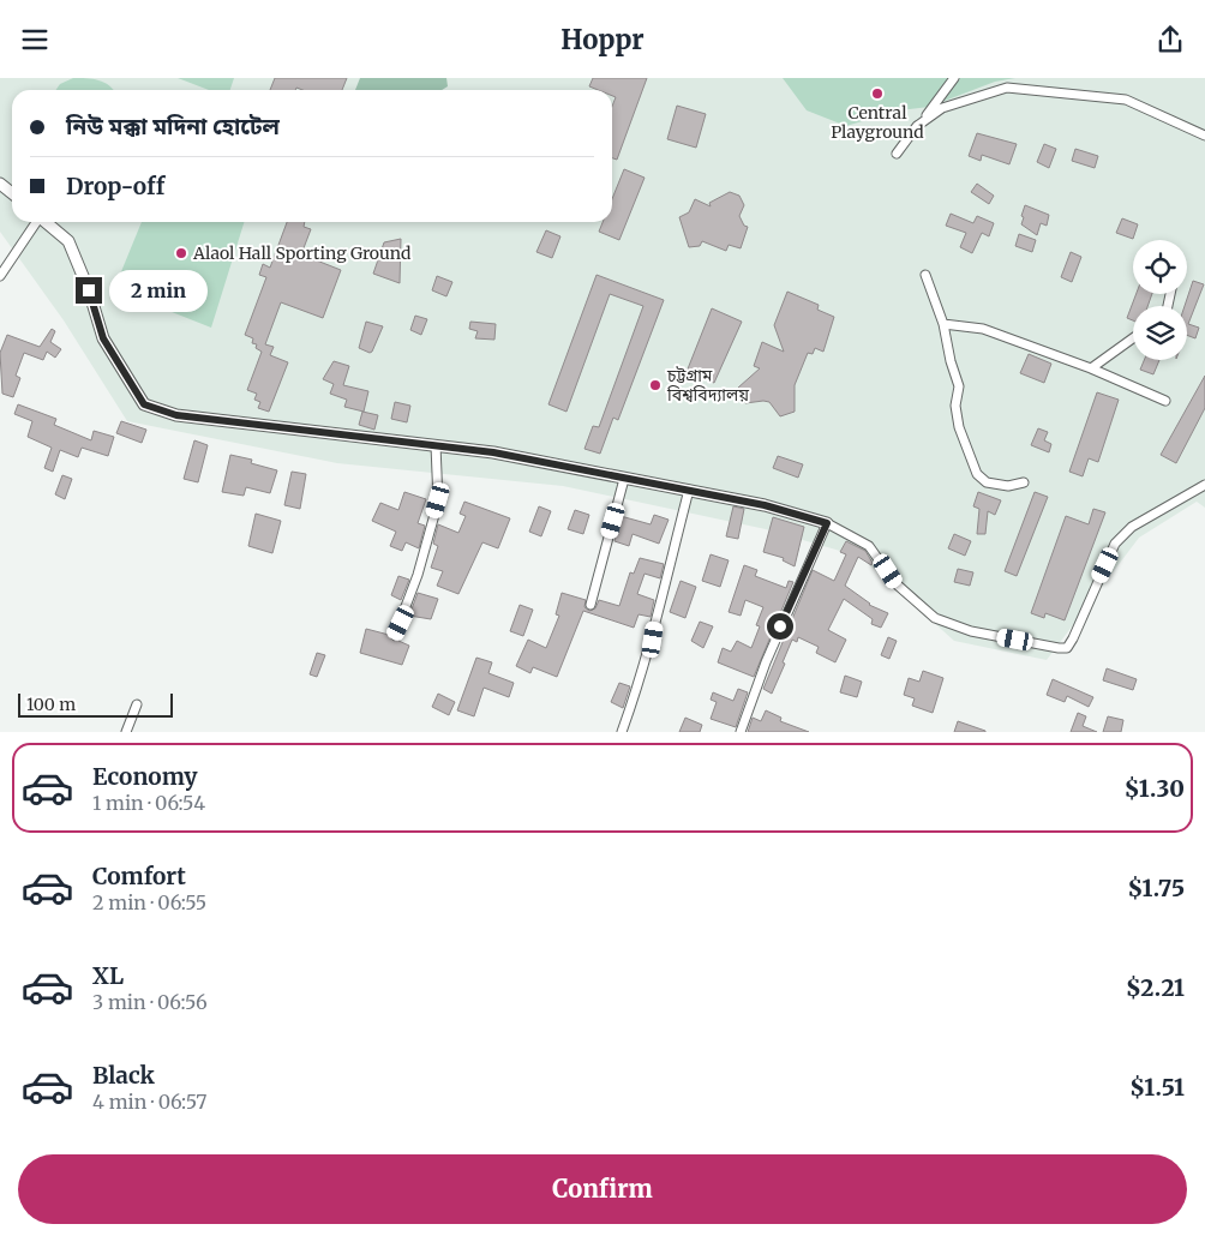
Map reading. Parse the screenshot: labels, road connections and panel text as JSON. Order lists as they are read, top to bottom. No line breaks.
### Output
{"places":["Central Playground","Alaol Hall Sporting Ground","চট্টগ্রাম বিশ্ববিদ্যালয়"],"scale_bar":"100 m","page":{"header":"Hoppr","banner":["নিউ মক্কা মদিনা হোটেল","Drop-off"],"bubble":"2 min","scale":"100 m","list":[{"name":"Economy","note":"1 min · 06:54","value":"$1.30"},{"name":"Comfort","note":"2 min · 06:55","value":"$1.75"},{"name":"XL","note":"3 min · 06:56","value":"$2.21"},{"name":"Black","note":"4 min · 06:57","value":"$1.51"}],"buttons":"Confirm"}}
